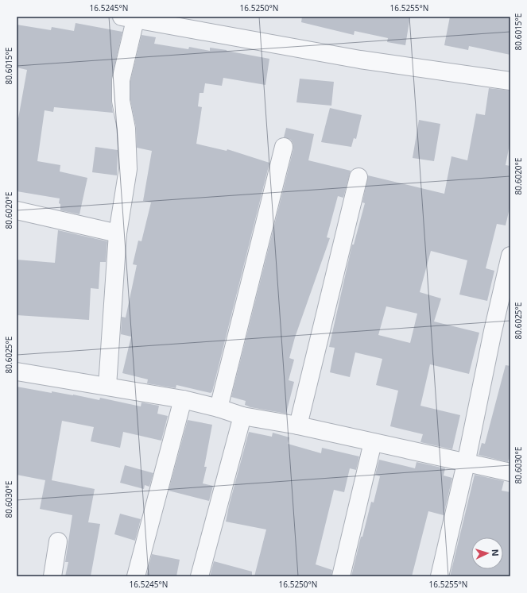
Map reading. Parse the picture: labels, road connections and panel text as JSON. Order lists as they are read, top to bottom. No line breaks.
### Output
{"north":"right","coordinates":["16.5245°N","16.5250°N","16.5255°N","80.6015°E","80.6020°E","80.6025°E","80.6030°E"]}
